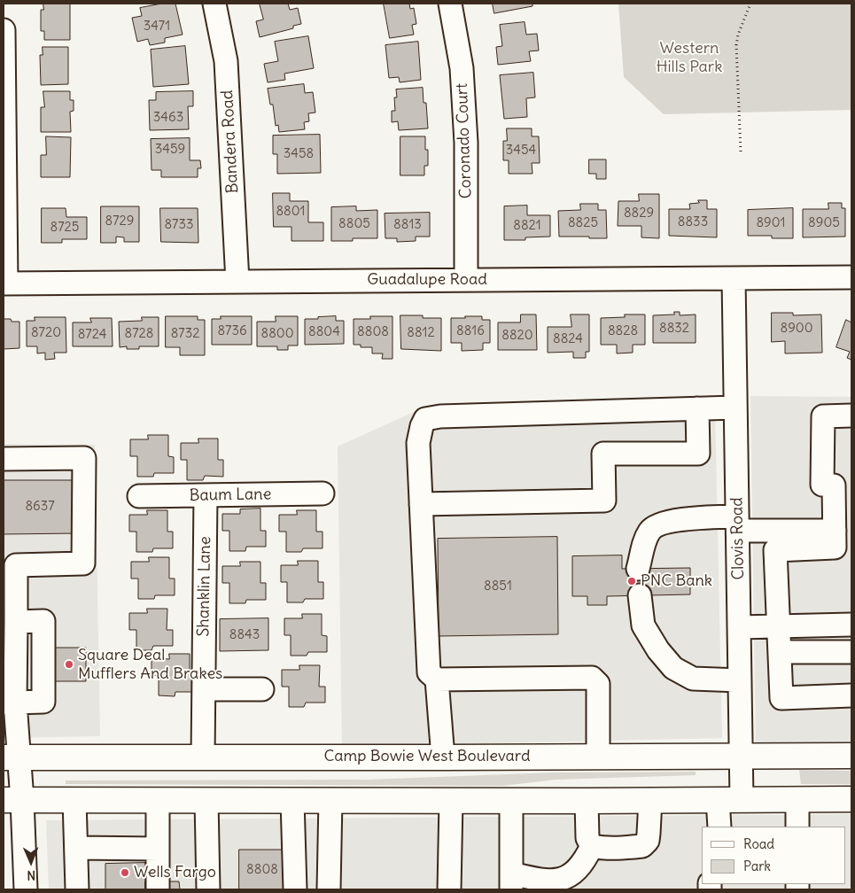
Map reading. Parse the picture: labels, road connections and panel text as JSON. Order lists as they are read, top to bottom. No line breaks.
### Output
{"streets":{"main road":["Camp Bowie West Boulevard"],"street":["Coronado Court","Bandera Road","Guadalupe Road","Baum Lane","Clovis Road","Shanklin Lane"]},"crossings":[["Coronado Court","Guadalupe Road"],["Bandera Road","Guadalupe Road"],["Guadalupe Road","Clovis Road"],["Baum Lane","Shanklin Lane"],["Clovis Road","Camp Bowie West Boulevard"],["Shanklin Lane","Camp Bowie West Boulevard"]],"parks":["Western Hills Park"],"places":["PNC Bank","Square Deal Mufflers And Brakes","Wells Fargo"],"house_numbers":["3471","3463","3459","3454","3458","8801","8829","8729","8833","8825","8901","8905","8805","8733","8813","8821","8725","8832","8900","8736","8816","8828","8804","8808","8720","8812","8728","8732","8800","8724","8820","8824","8637","8851","8843","8808"],"legend":["Road","Park"],"north":"bottom"}
